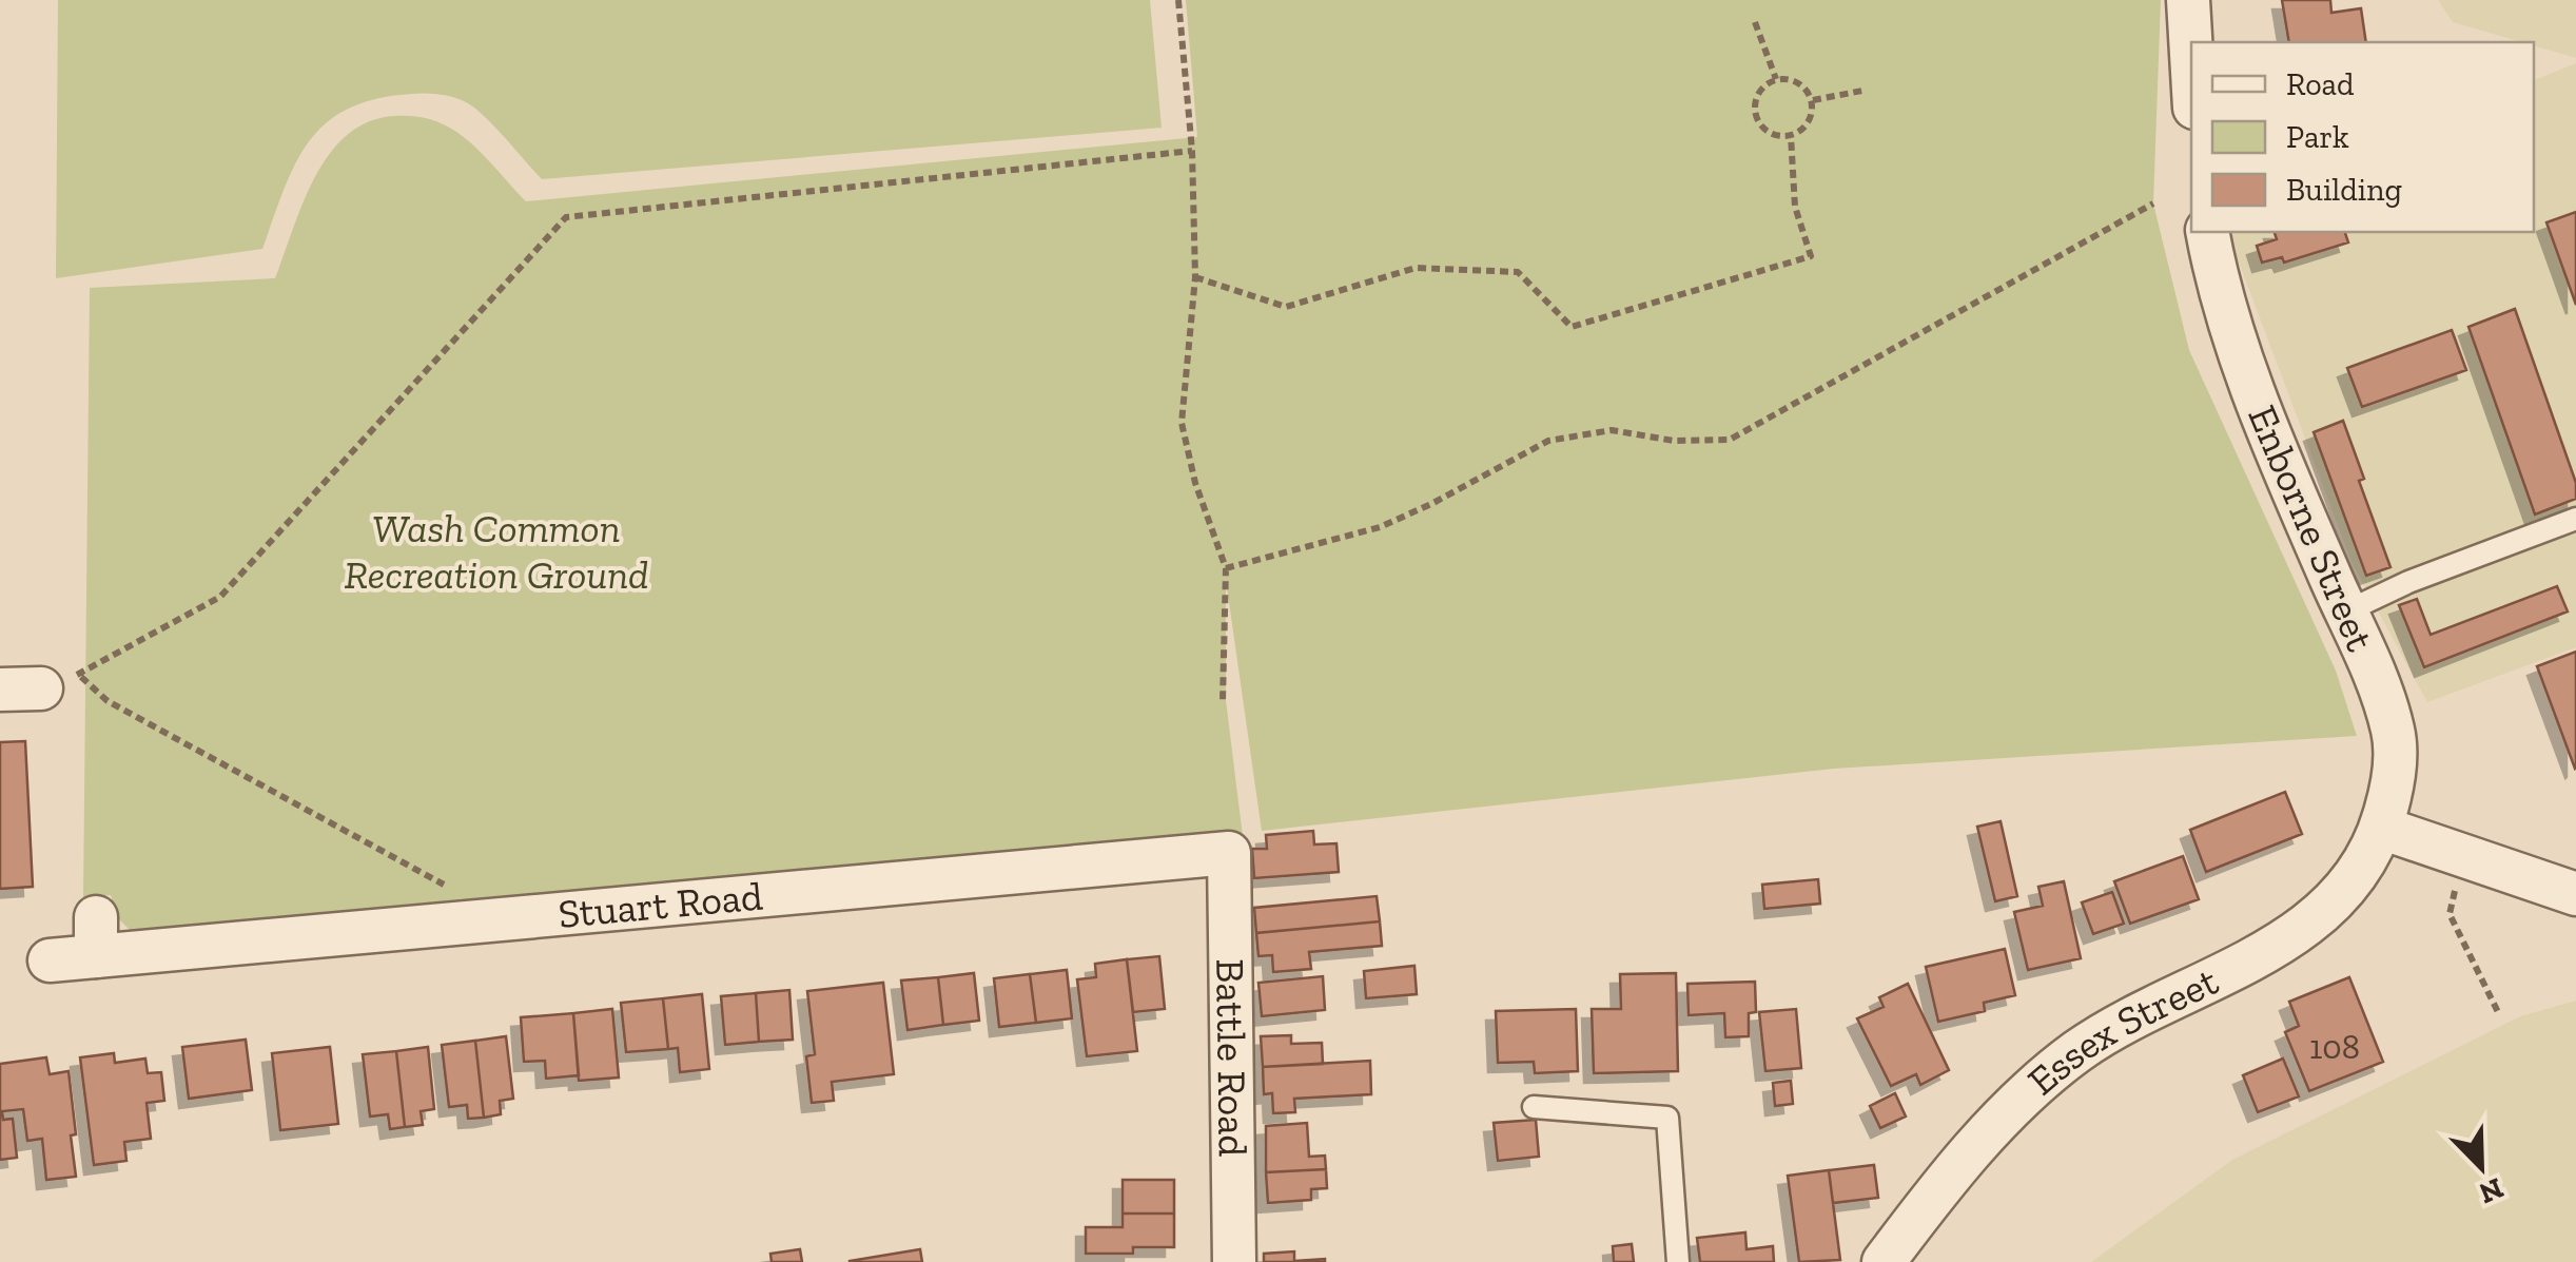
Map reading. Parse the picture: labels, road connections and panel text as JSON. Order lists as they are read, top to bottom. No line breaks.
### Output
{"streets":{"street":["Enborne Street","Stuart Road","Essex Street","Battle Road"]},"crossings":[["Enborne Street","Essex Street"],["Stuart Road","Battle Road"]],"parks":["Wash Common Recreation Ground"],"house_numbers":["108"],"legend":["Road","Park","Building"],"north":"bottom right"}
